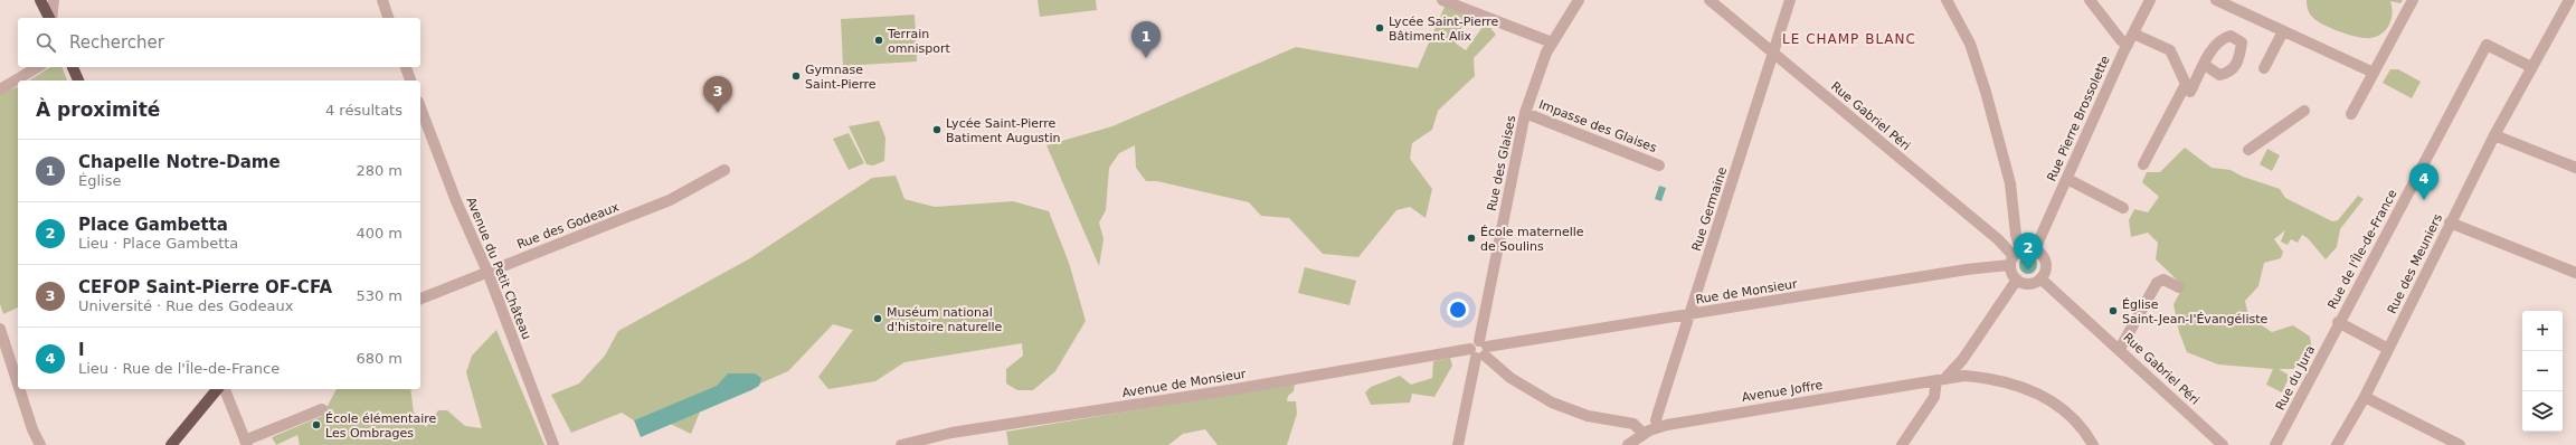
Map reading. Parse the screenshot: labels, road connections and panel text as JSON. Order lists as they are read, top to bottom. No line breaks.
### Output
{"streets":{"street":["Rue Gabriel Péri","Rue Pierre Brossolette","Impasse des Glaises","Rue des Glaises","Rue Germaine","Rue des Godeaux","Rue de l'Île-de-France","Rue des Meuniers","Avenue du Petit Château","Rue de Monsieur","Rue du Jura","Avenue de Monsieur","Avenue Joffre"]},"crossings":[["Rue Gabriel Péri","Rue Pierre Brossolette"],["Rue Gabriel Péri","Rue Germaine"],["Rue Gabriel Péri","Rue de Monsieur"],["Rue Pierre Brossolette","Rue de Monsieur"],["Impasse des Glaises","Rue des Glaises"],["Rue des Glaises","Rue de Monsieur"],["Rue des Glaises","Avenue de Monsieur"],["Rue Germaine","Rue de Monsieur"],["Rue Germaine","Avenue Joffre"],["Rue des Godeaux","Avenue du Petit Château"],["Rue de l'Île-de-France","Rue des Meuniers"],["Rue de l'Île-de-France","Rue du Jura"],["Rue de Monsieur","Avenue de Monsieur"]],"districts":["LE CHAMP BLANC"],"places":["Lycée Saint-Pierre Bâtiment Alix","Terrain omnisport","Gymnase Saint-Pierre","Lycée Saint-Pierre Batiment Augustin","École maternelle de Soulins","Église Saint-Jean-l'Évangéliste","Muséum national d'histoire naturelle","École élémentaire Les Ombrages"],"page":{"search":"Rechercher","pins":["1","3","4","2"],"heading":["À proximité","4 résultats"],"list":[{"mark":"1","name":"Chapelle Notre-Dame","note":"Église","value":"280 m"},{"mark":"2","name":"Place Gambetta","note":"Lieu · Place Gambetta","value":"400 m"},{"mark":"3","name":"CEFOP Saint-Pierre OF-CFA","note":"Université · Rue des Godeaux","value":"530 m"},{"mark":"4","name":"I","note":"Lieu · Rue de l'Île-de-France","value":"680 m"}],"map_buttons":["+","−"]}}
